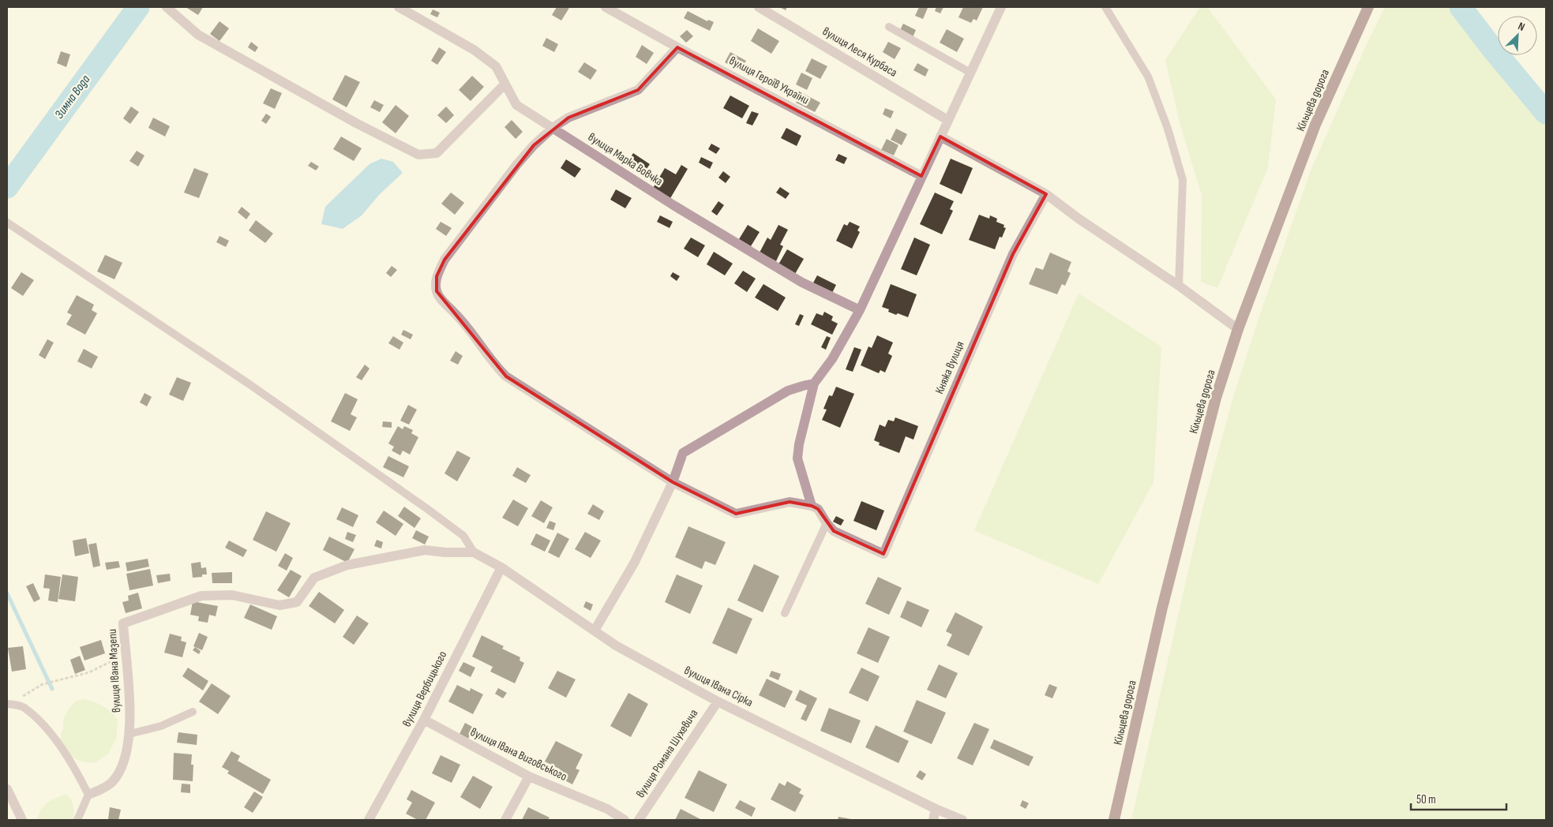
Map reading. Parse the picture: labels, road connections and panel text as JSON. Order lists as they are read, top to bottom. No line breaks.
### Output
{"streets":{"highway":["Кільцева дорога"],"street":["вулиця Леся Курбаса","вулиця Героїв України","вулиця Марка Вовчка","Княжа вулиця","вулиця Івана Мазепи","вулиця Івана Сірка","вулиця Вербицького","вулиця Романа Шухевича","вулиця Івана Виговського"]},"crossings":[["вулиця Івана Мазепи","вулиця Івана Сірка"],["вулиця Івана Мазепи","вулиця Вербицького"],["вулиця Івана Сірка","вулиця Вербицького"],["вулиця Івана Сірка","вулиця Романа Шухевича"],["вулиця Вербицького","вулиця Івана Виговського"]],"water":["Зимна Вода"],"scale_bar":"50 m","north":"top right"}
